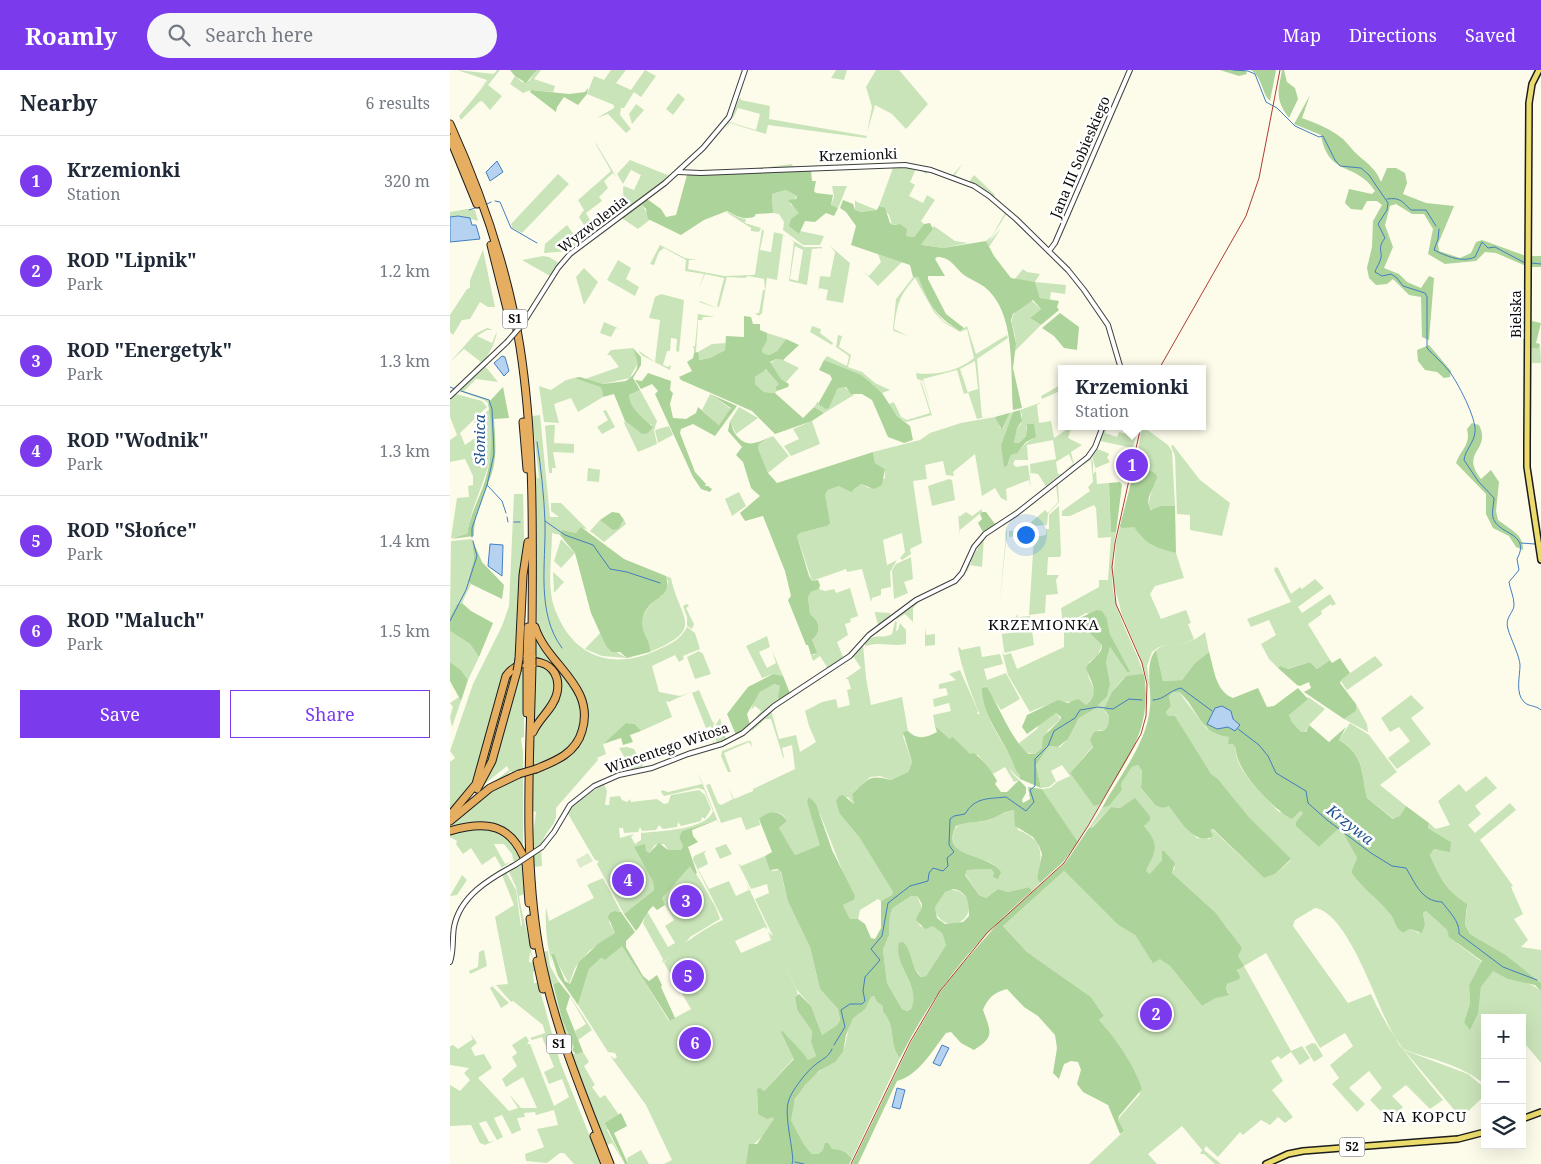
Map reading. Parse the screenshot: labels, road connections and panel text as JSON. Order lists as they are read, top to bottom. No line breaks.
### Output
{"streets":{"highway":["S1"],"main road":["Bielska","52"],"street":["Krzemionki","Jana III Sobieskiego","Wyzwolenia","Wincentego Witosa"]},"crossings":[["Krzemionki","Jana III Sobieskiego"],["Krzemionki","Wyzwolenia"]],"districts":["KRZEMIONKA","NA KOPCU"],"water":["Słonica","Krzywa"],"page":{"header":"Roamly","search":"Search here","nav":["Map","Directions","Saved"],"heading":["Nearby","6 results"],"list":[{"mark":"1","name":"Krzemionki","note":"Station","value":"320 m"},{"mark":"2","name":"ROD \"Lipnik\"","note":"Park","value":"1.2 km"},{"mark":"3","name":"ROD \"Energetyk\"","note":"Park","value":"1.3 km"},{"mark":"4","name":"ROD \"Wodnik\"","note":"Park","value":"1.3 km"},{"mark":"5","name":"ROD \"Słońce\"","note":"Park","value":"1.4 km"},{"mark":"6","name":"ROD \"Maluch\"","note":"Park","value":"1.5 km"}],"popup":["Krzemionki","Station"],"pins":["1","4","3","5","2","6"],"buttons":["Save","Share"],"map_buttons":["+","−"]}}
